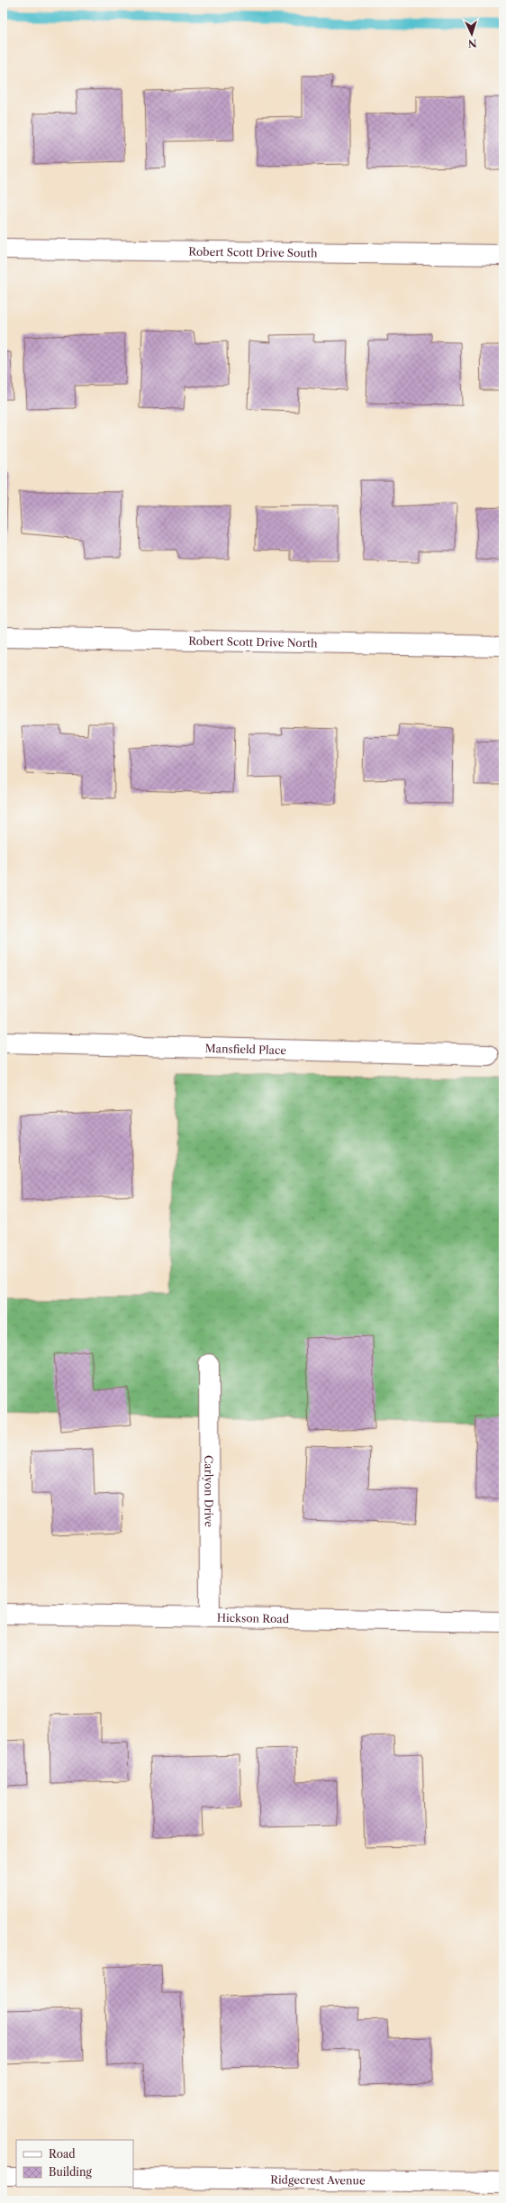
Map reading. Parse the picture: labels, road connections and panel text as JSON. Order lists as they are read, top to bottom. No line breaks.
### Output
{"streets":{"street":["Robert Scott Drive South","Robert Scott Drive North","Mansfield Place","Carlyon Drive","Hickson Road","Ridgecrest Avenue"]},"crossings":[["Carlyon Drive","Hickson Road"]],"legend":["Road","Building"],"north":"bottom"}
